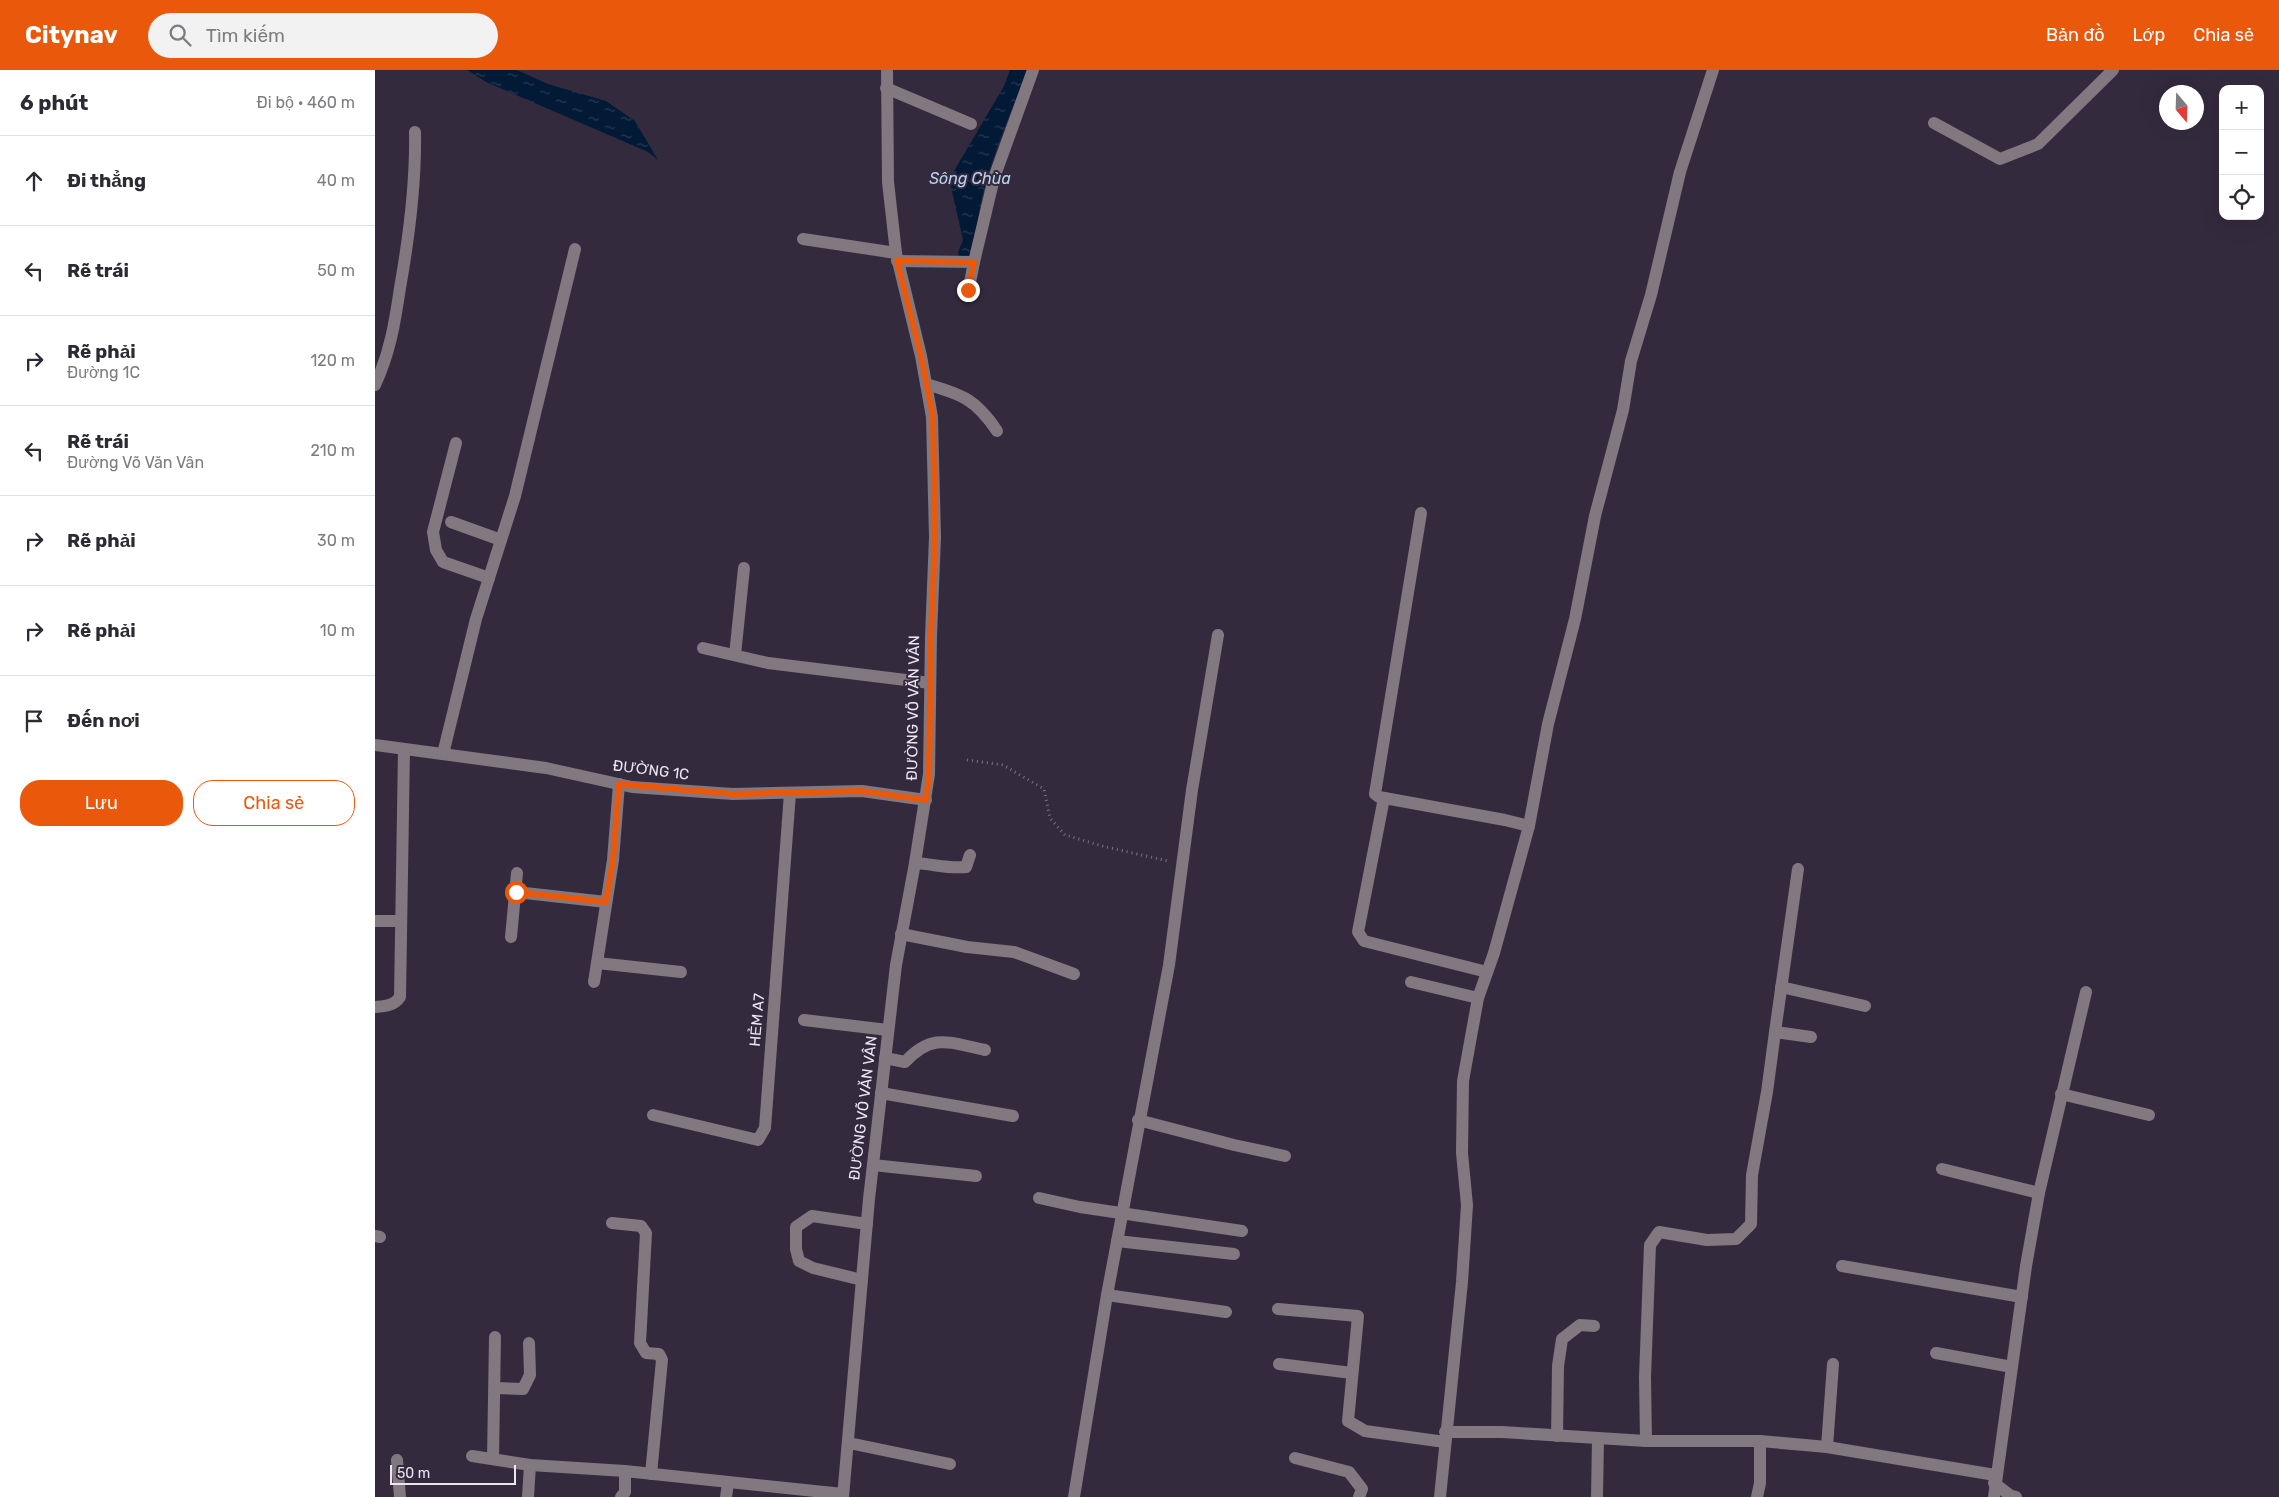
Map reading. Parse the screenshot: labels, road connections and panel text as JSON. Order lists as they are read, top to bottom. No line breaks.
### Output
{"streets":{"street":["ĐƯỜNG VÕ VĂN VÂN","ĐƯỜNG 1C","HẺM A7"]},"crossings":[["ĐƯỜNG VÕ VĂN VÂN","ĐƯỜNG 1C"],["ĐƯỜNG 1C","HẺM A7"]],"water":["Sông Chùa"],"scale_bar":"50 m","north":"bottom","page":{"header":"Citynav","search":"Tìm kiếm","nav":["Bản đồ","Lớp","Chia sẻ"],"heading":["6 phút","Đi bộ · 460 m"],"map_buttons":["+","−"],"list":[["Đi thẳng","40 m"],["Rẽ trái","50 m"],["Rẽ phải","Đường 1C","120 m"],["Rẽ trái","Đường Võ Văn Vân","210 m"],["Rẽ phải","30 m"],["Rẽ phải","10 m"],"Đến nơi"],"buttons":["Lưu","Chia sẻ"],"scale":"50 m"}}
